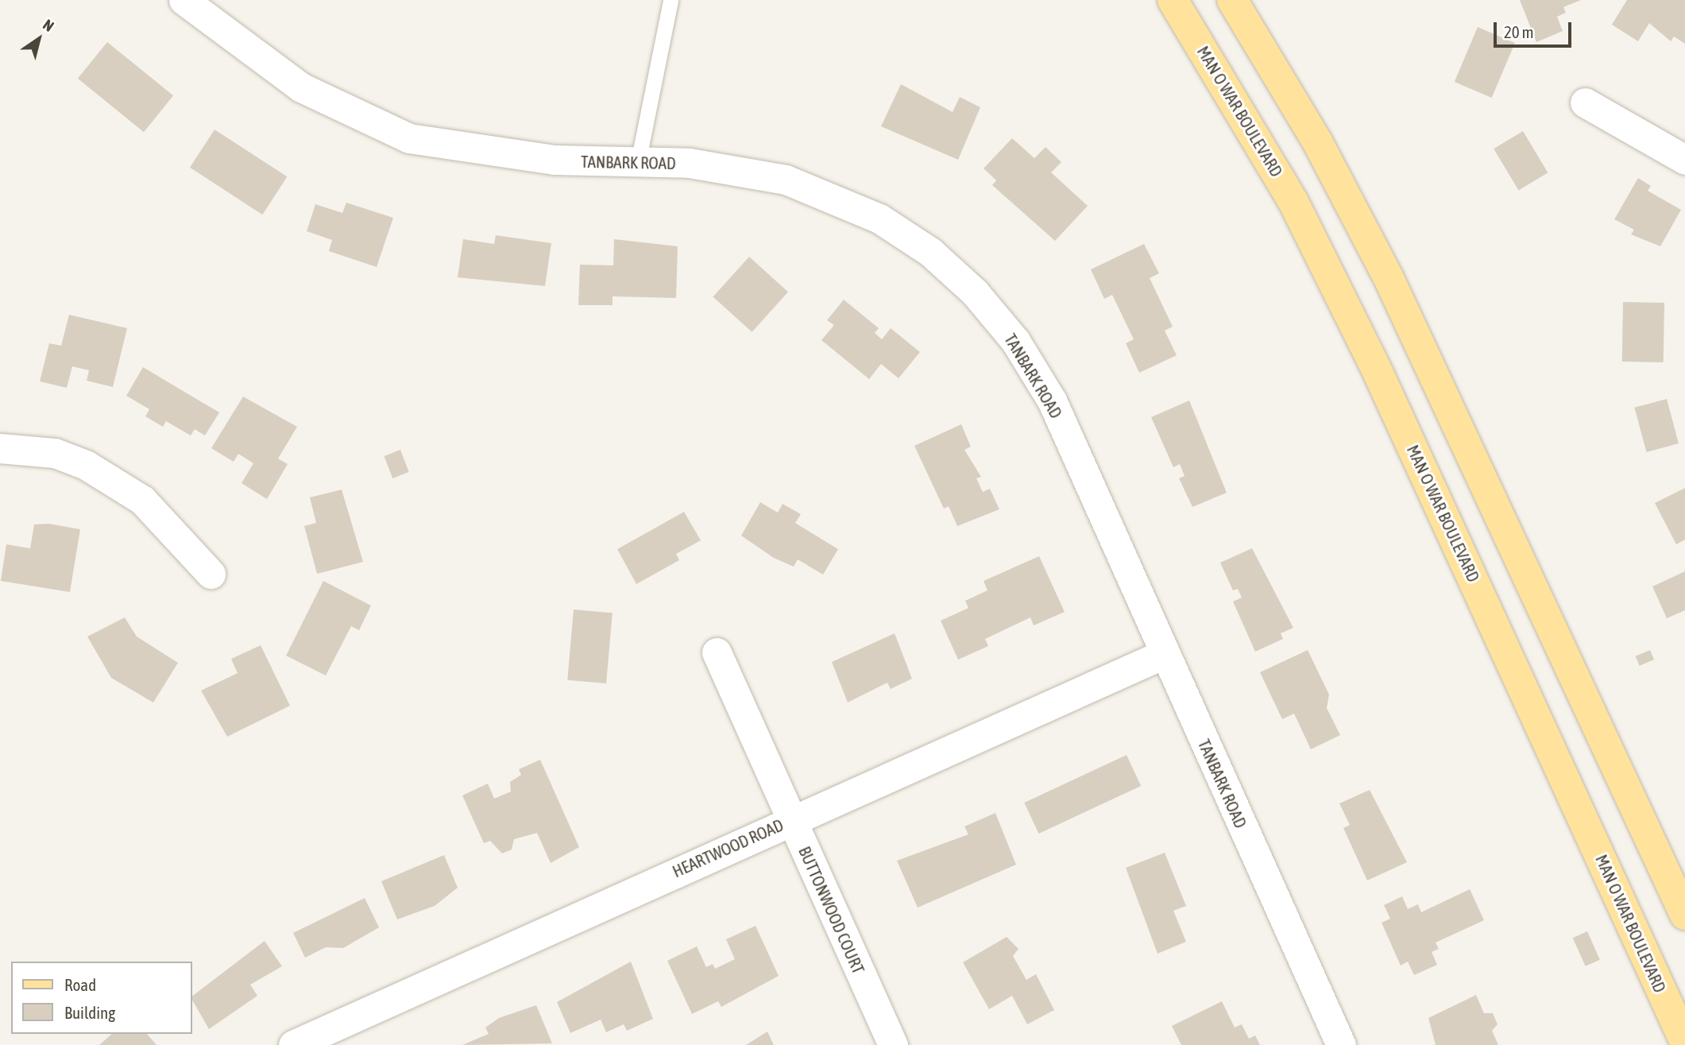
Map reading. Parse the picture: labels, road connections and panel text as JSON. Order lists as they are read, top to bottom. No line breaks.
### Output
{"streets":{"main road":["MAN O WAR BOULEVARD"],"street":["TANBARK ROAD","HEARTWOOD ROAD","BUTTONWOOD COURT"]},"crossings":[["TANBARK ROAD","HEARTWOOD ROAD"],["HEARTWOOD ROAD","BUTTONWOOD COURT"]],"legend":["Road","Building"],"scale_bar":"20 m","north":"top right"}
